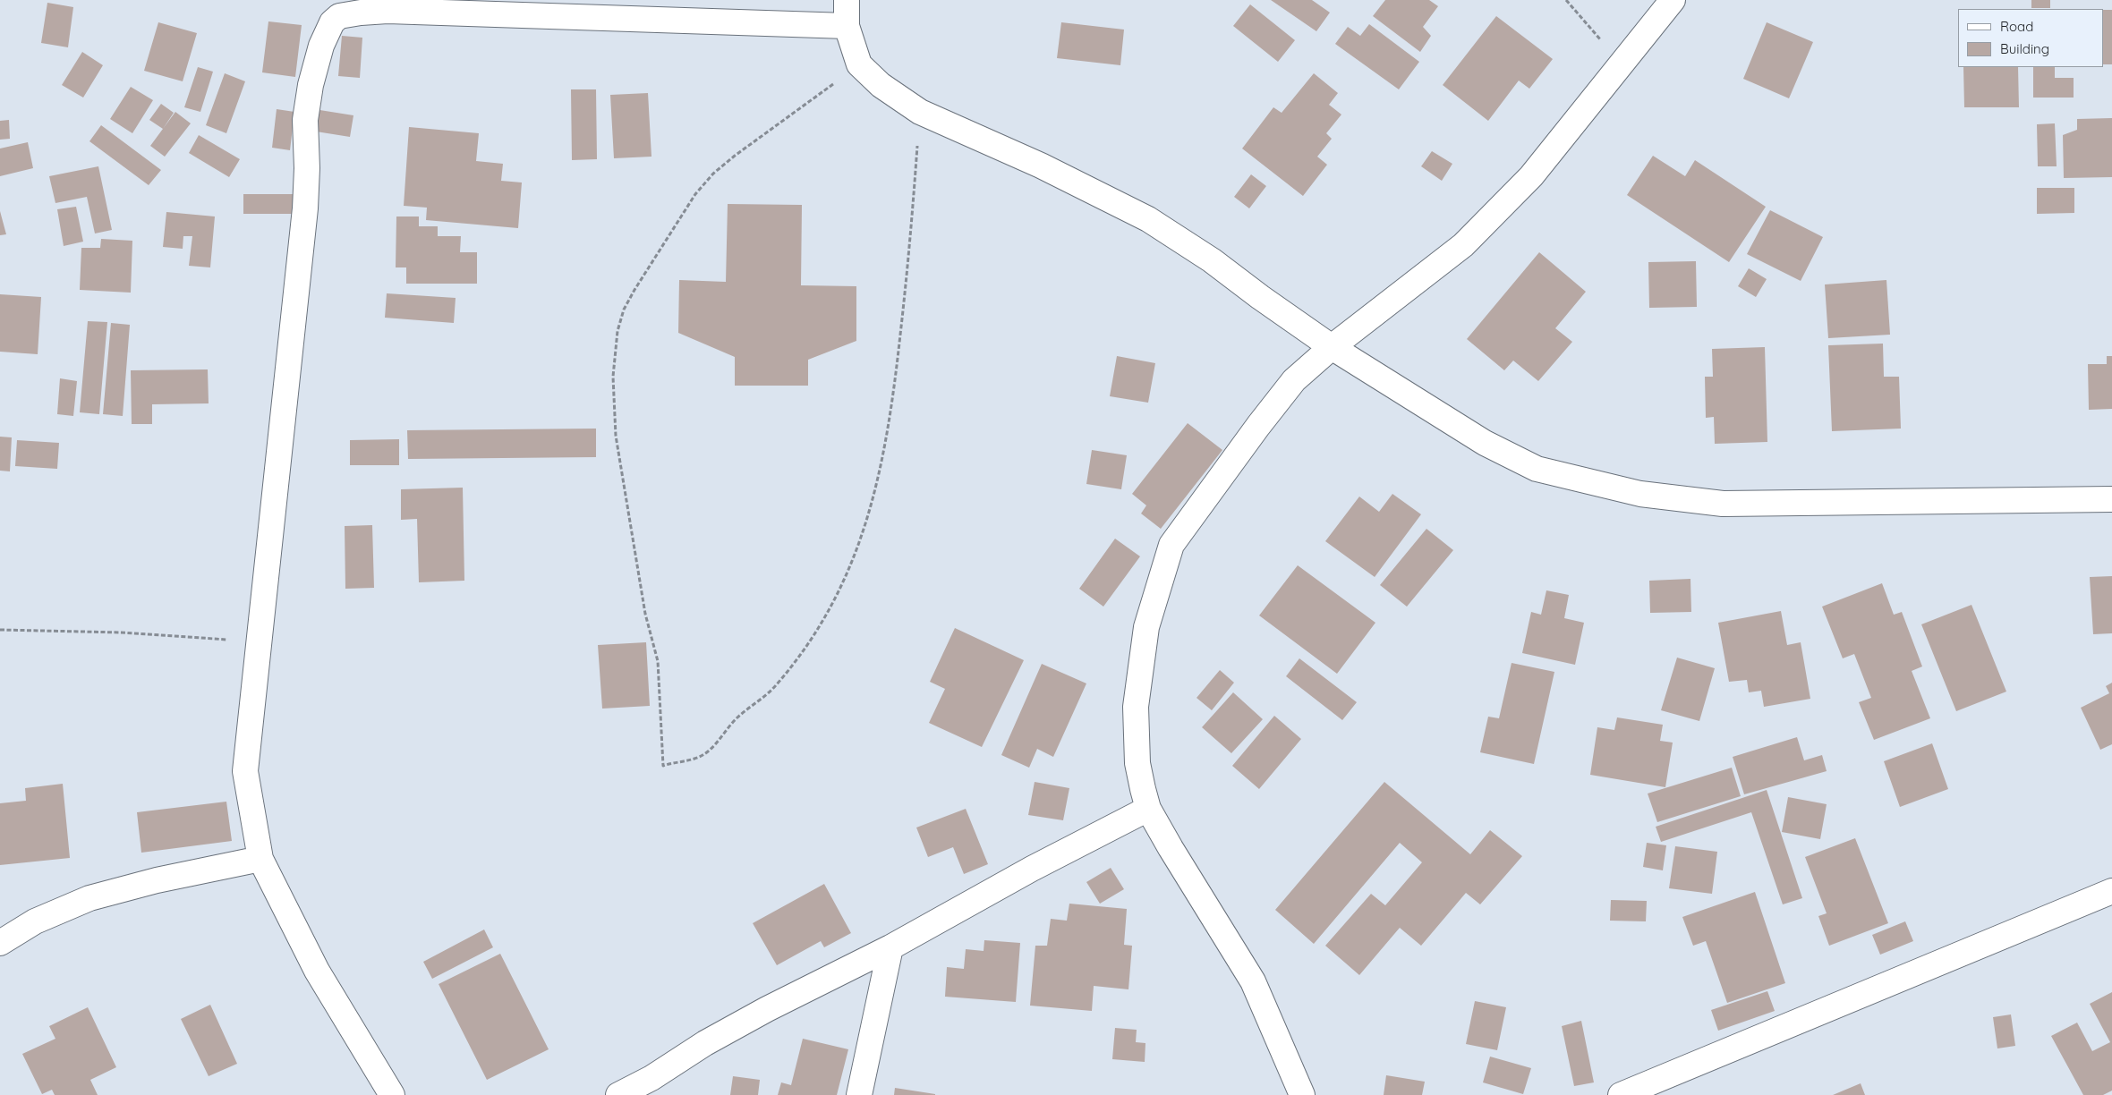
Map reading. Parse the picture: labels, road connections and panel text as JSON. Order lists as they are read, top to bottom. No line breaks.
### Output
{"legend":["Road","Building"]}
